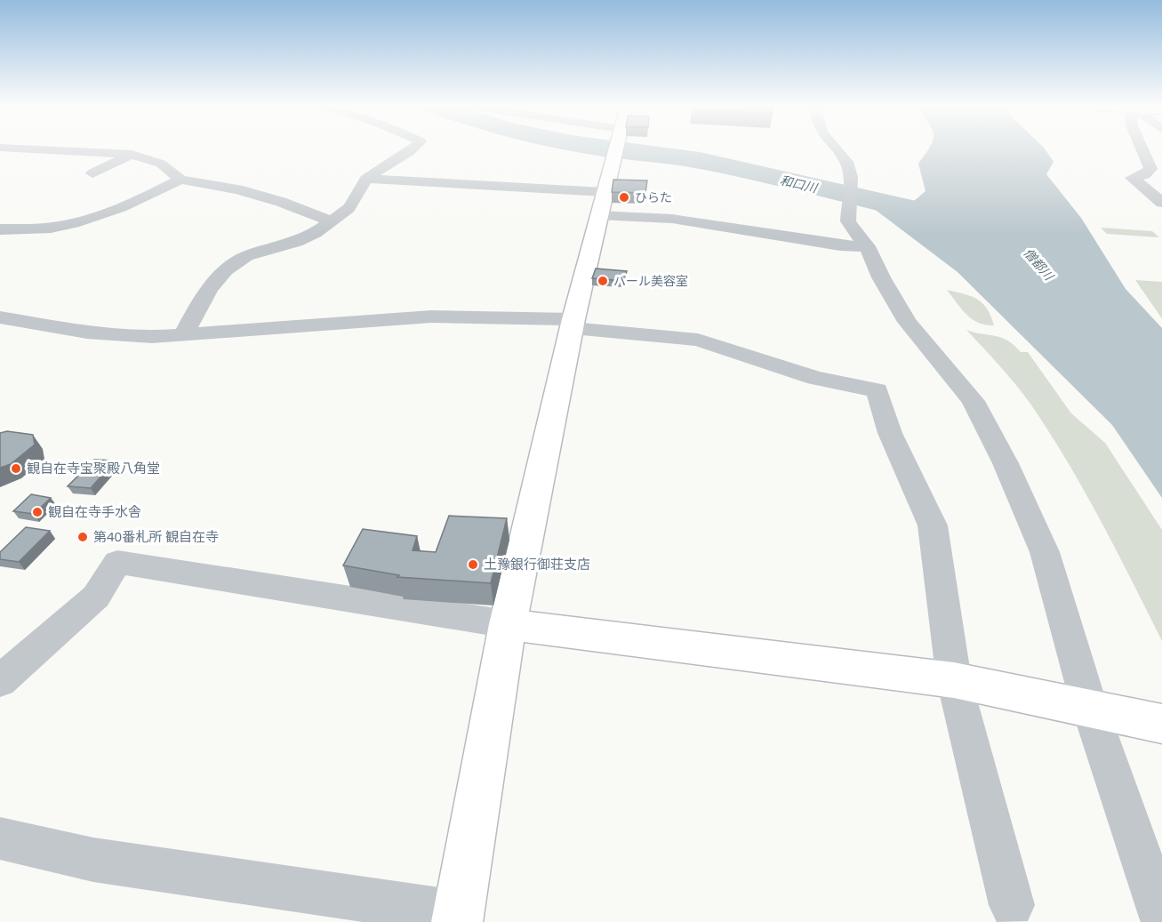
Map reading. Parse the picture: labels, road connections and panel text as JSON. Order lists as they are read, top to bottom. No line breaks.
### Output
{"water":["和口川","僧都川"],"places":["ひらた","パール美容室","観自在寺宝聚殿八角堂","観自在寺手水舎","第40番札所 観自在寺","土豫銀行御荘支店"]}
